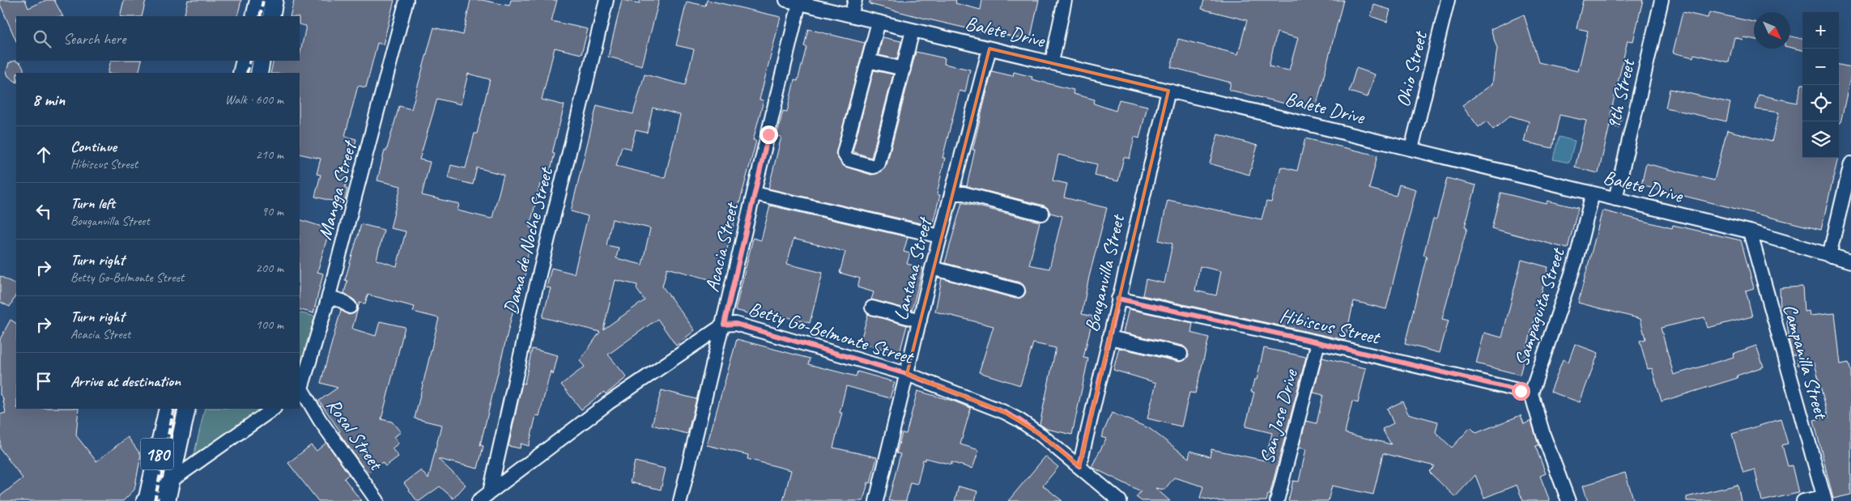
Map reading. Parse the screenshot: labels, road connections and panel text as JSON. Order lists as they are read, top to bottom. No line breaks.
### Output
{"streets":{"main road":["180"],"street":["Balete Drive","Ohio Street","9th Street","Mangga Street","Dama de Noche Street","Acacia Street","Lantana Street","Bouganvilla Street","Sampaguita Street","Hibiscus Street","Betty Go-Belmonte Street","Campanilla Street","San Jose Drive","Rosal Street"]},"crossings":[["Balete Drive","Ohio Street"],["Balete Drive","9th Street"],["Balete Drive","Acacia Street"],["Balete Drive","Lantana Street"],["Balete Drive","Bouganvilla Street"],["Balete Drive","Sampaguita Street"],["Balete Drive","Campanilla Street"],["Mangga Street","Rosal Street"],["Dama de Noche Street","Betty Go-Belmonte Street"],["Acacia Street","Betty Go-Belmonte Street"],["Lantana Street","Betty Go-Belmonte Street"],["Bouganvilla Street","Hibiscus Street"],["Bouganvilla Street","Betty Go-Belmonte Street"],["Sampaguita Street","Hibiscus Street"],["Hibiscus Street","San Jose Drive"]],"north":"bottom right","page":{"map_buttons":["+","−"],"search":"Search here","heading":["8 min","Walk · 600 m"],"list":[["Continue","Hibiscus Street","210 m"],["Turn left","Bouganvilla Street","90 m"],["Turn right","Betty Go-Belmonte Street","200 m"],["Turn right","Acacia Street","100 m"],"Arrive at destination"]}}
